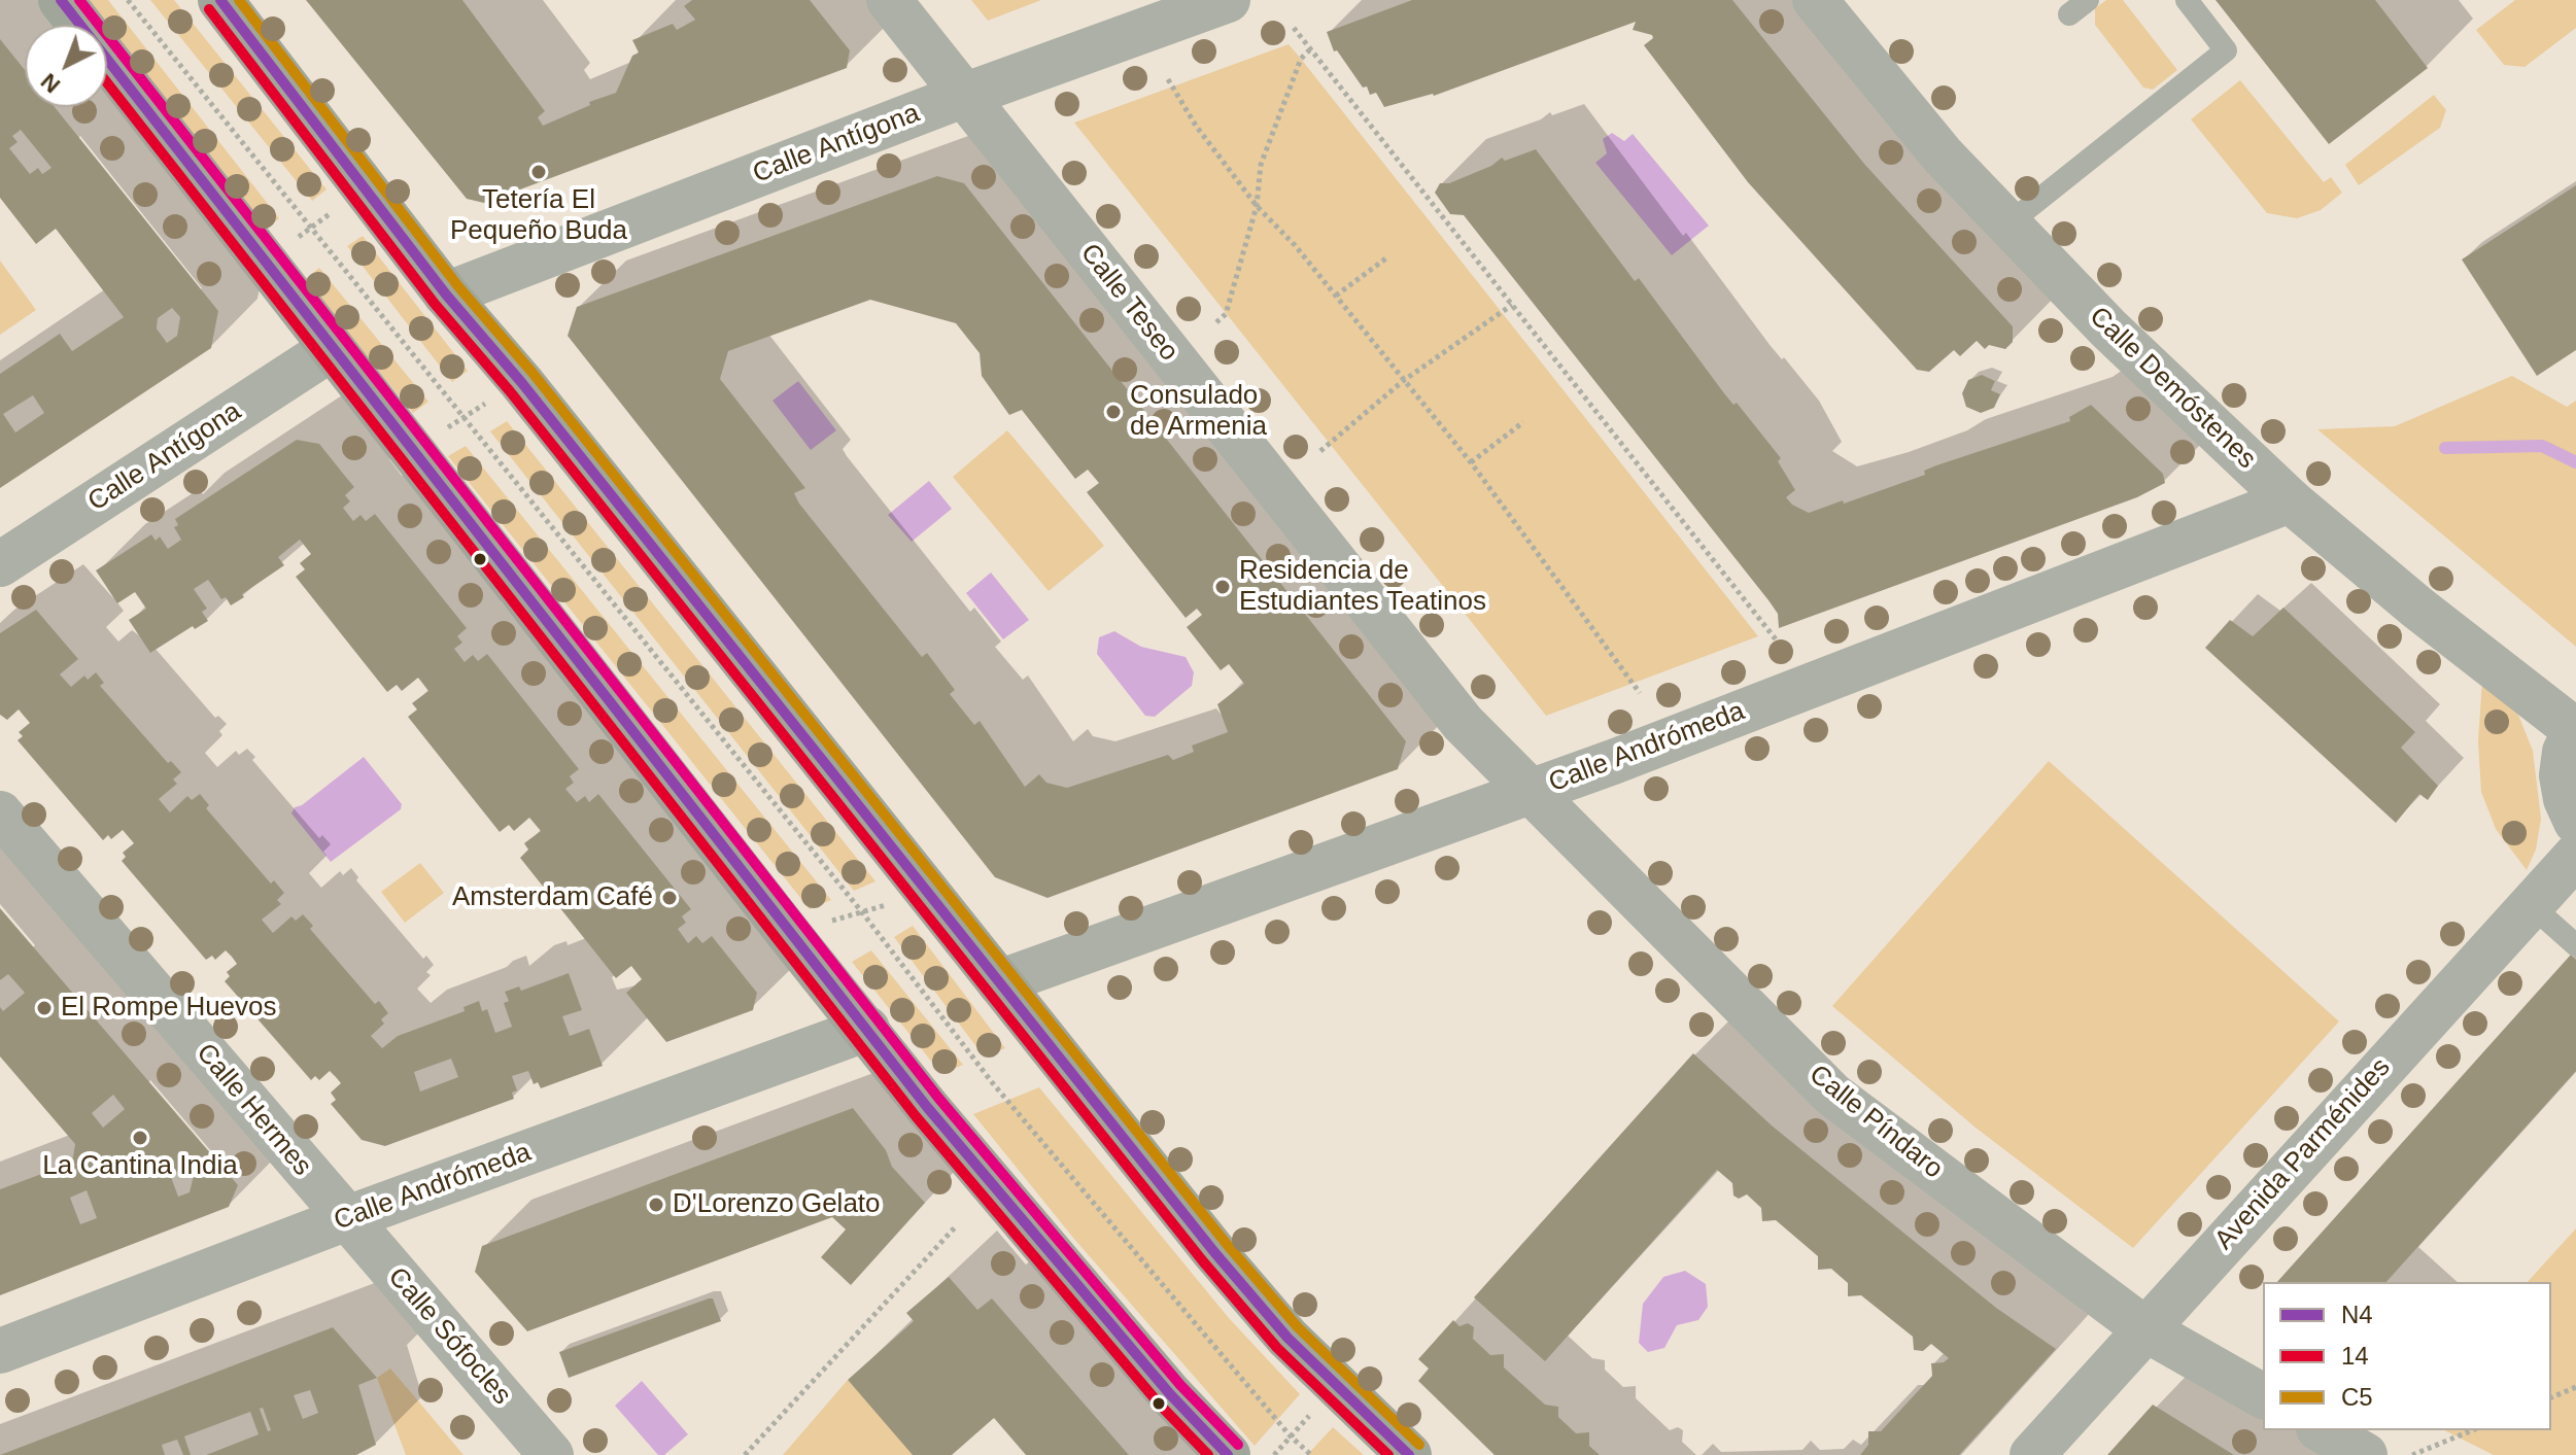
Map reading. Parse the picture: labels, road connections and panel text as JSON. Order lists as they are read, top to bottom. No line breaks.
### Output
{"streets":{"street":["Calle Antígona","Calle Teseo","Calle Demóstenes","Calle Andrómeda","Calle Hermes","Calle Píndaro","Avenida Parménides","Calle Sófocles"]},"crossings":[["Calle Antígona","Calle Teseo"],["Calle Teseo","Calle Andrómeda"],["Calle Teseo","Calle Píndaro"],["Calle Demóstenes","Calle Andrómeda"],["Calle Andrómeda","Calle Hermes"],["Calle Andrómeda","Calle Píndaro"],["Calle Andrómeda","Calle Sófocles"],["Calle Hermes","Calle Sófocles"],["Calle Píndaro","Avenida Parménides"]],"places":["Tetería El Pequeño Buda","Consulado de Armenia","Residencia de Estudiantes Teatinos","Amsterdam Café","El Rompe Huevos","La Cantina India","D'Lorenzo Gelato"],"lines":["transit line N4","transit line C5","transit line 14"],"legend":["N4","14","C5"],"north":"bottom left"}
